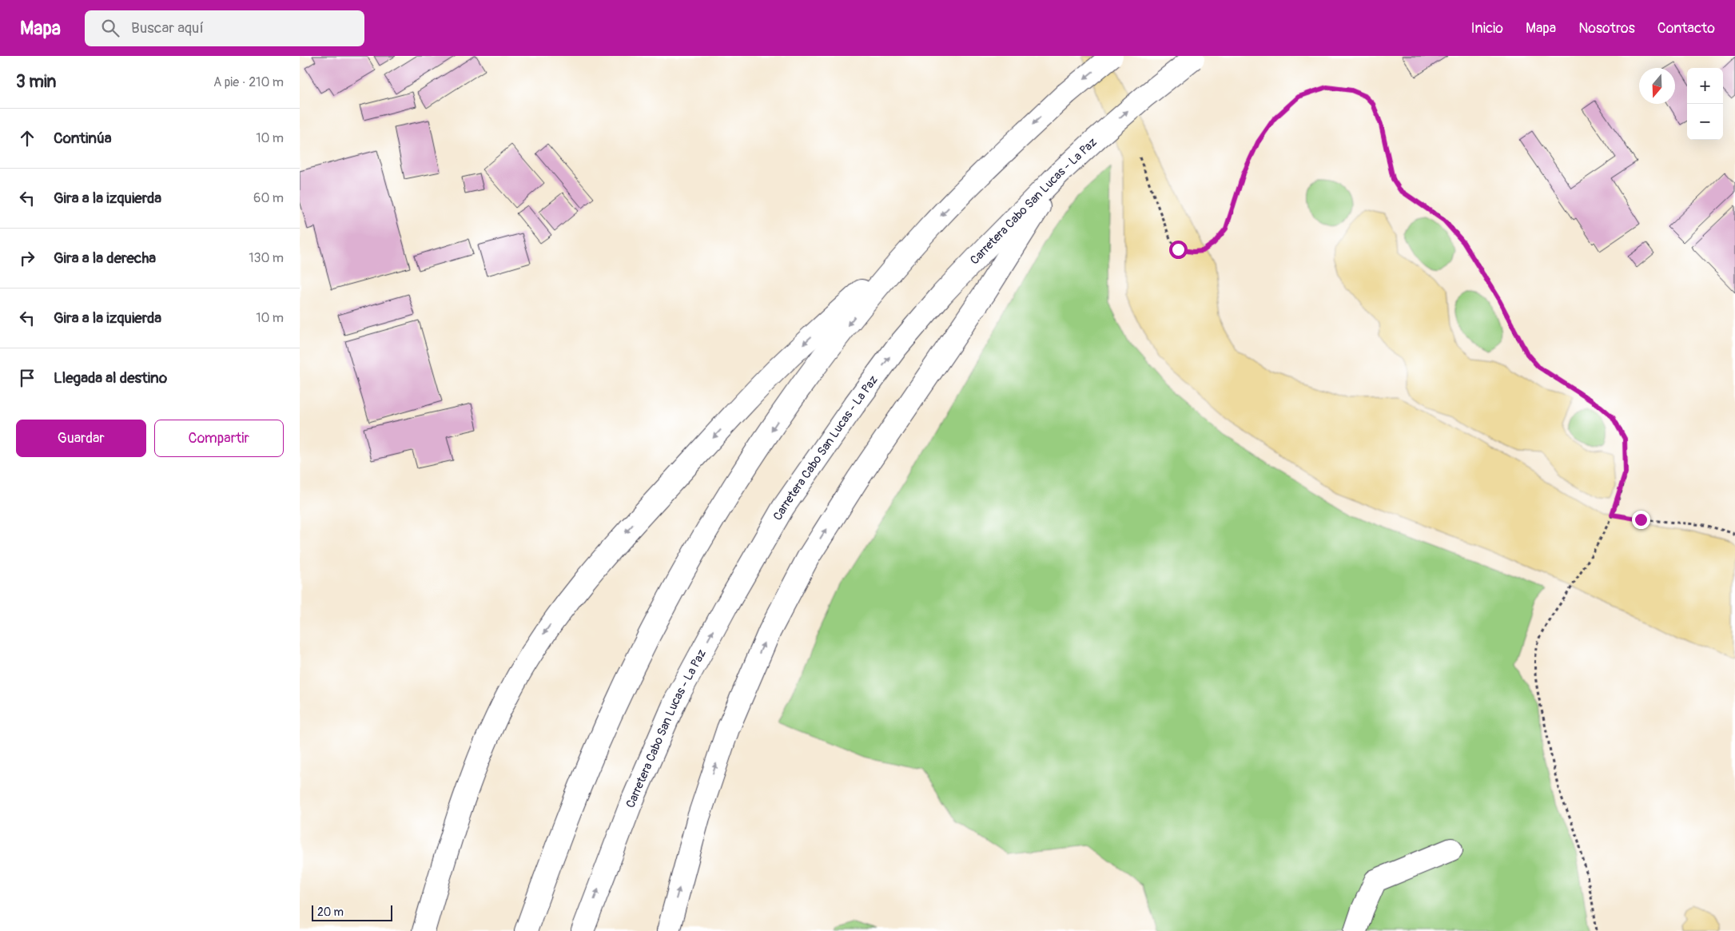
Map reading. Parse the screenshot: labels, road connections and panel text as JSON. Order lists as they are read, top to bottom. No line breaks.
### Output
{"streets":{"main road":["Carretera Cabo San Lucas - La Paz"]},"scale_bar":"20 m","north":"bottom","page":{"header":"Mapa","search":"Buscar aquí","nav":["Inicio","Mapa","Nosotros","Contacto"],"heading":["3 min","A pie · 210 m"],"map_buttons":["+","−"],"list":[["Continúa","10 m"],["Gira a la izquierda","60 m"],["Gira a la derecha","130 m"],["Gira a la izquierda","10 m"],"Llegada al destino"],"buttons":["Guardar","Compartir"],"scale":"20 m"}}
